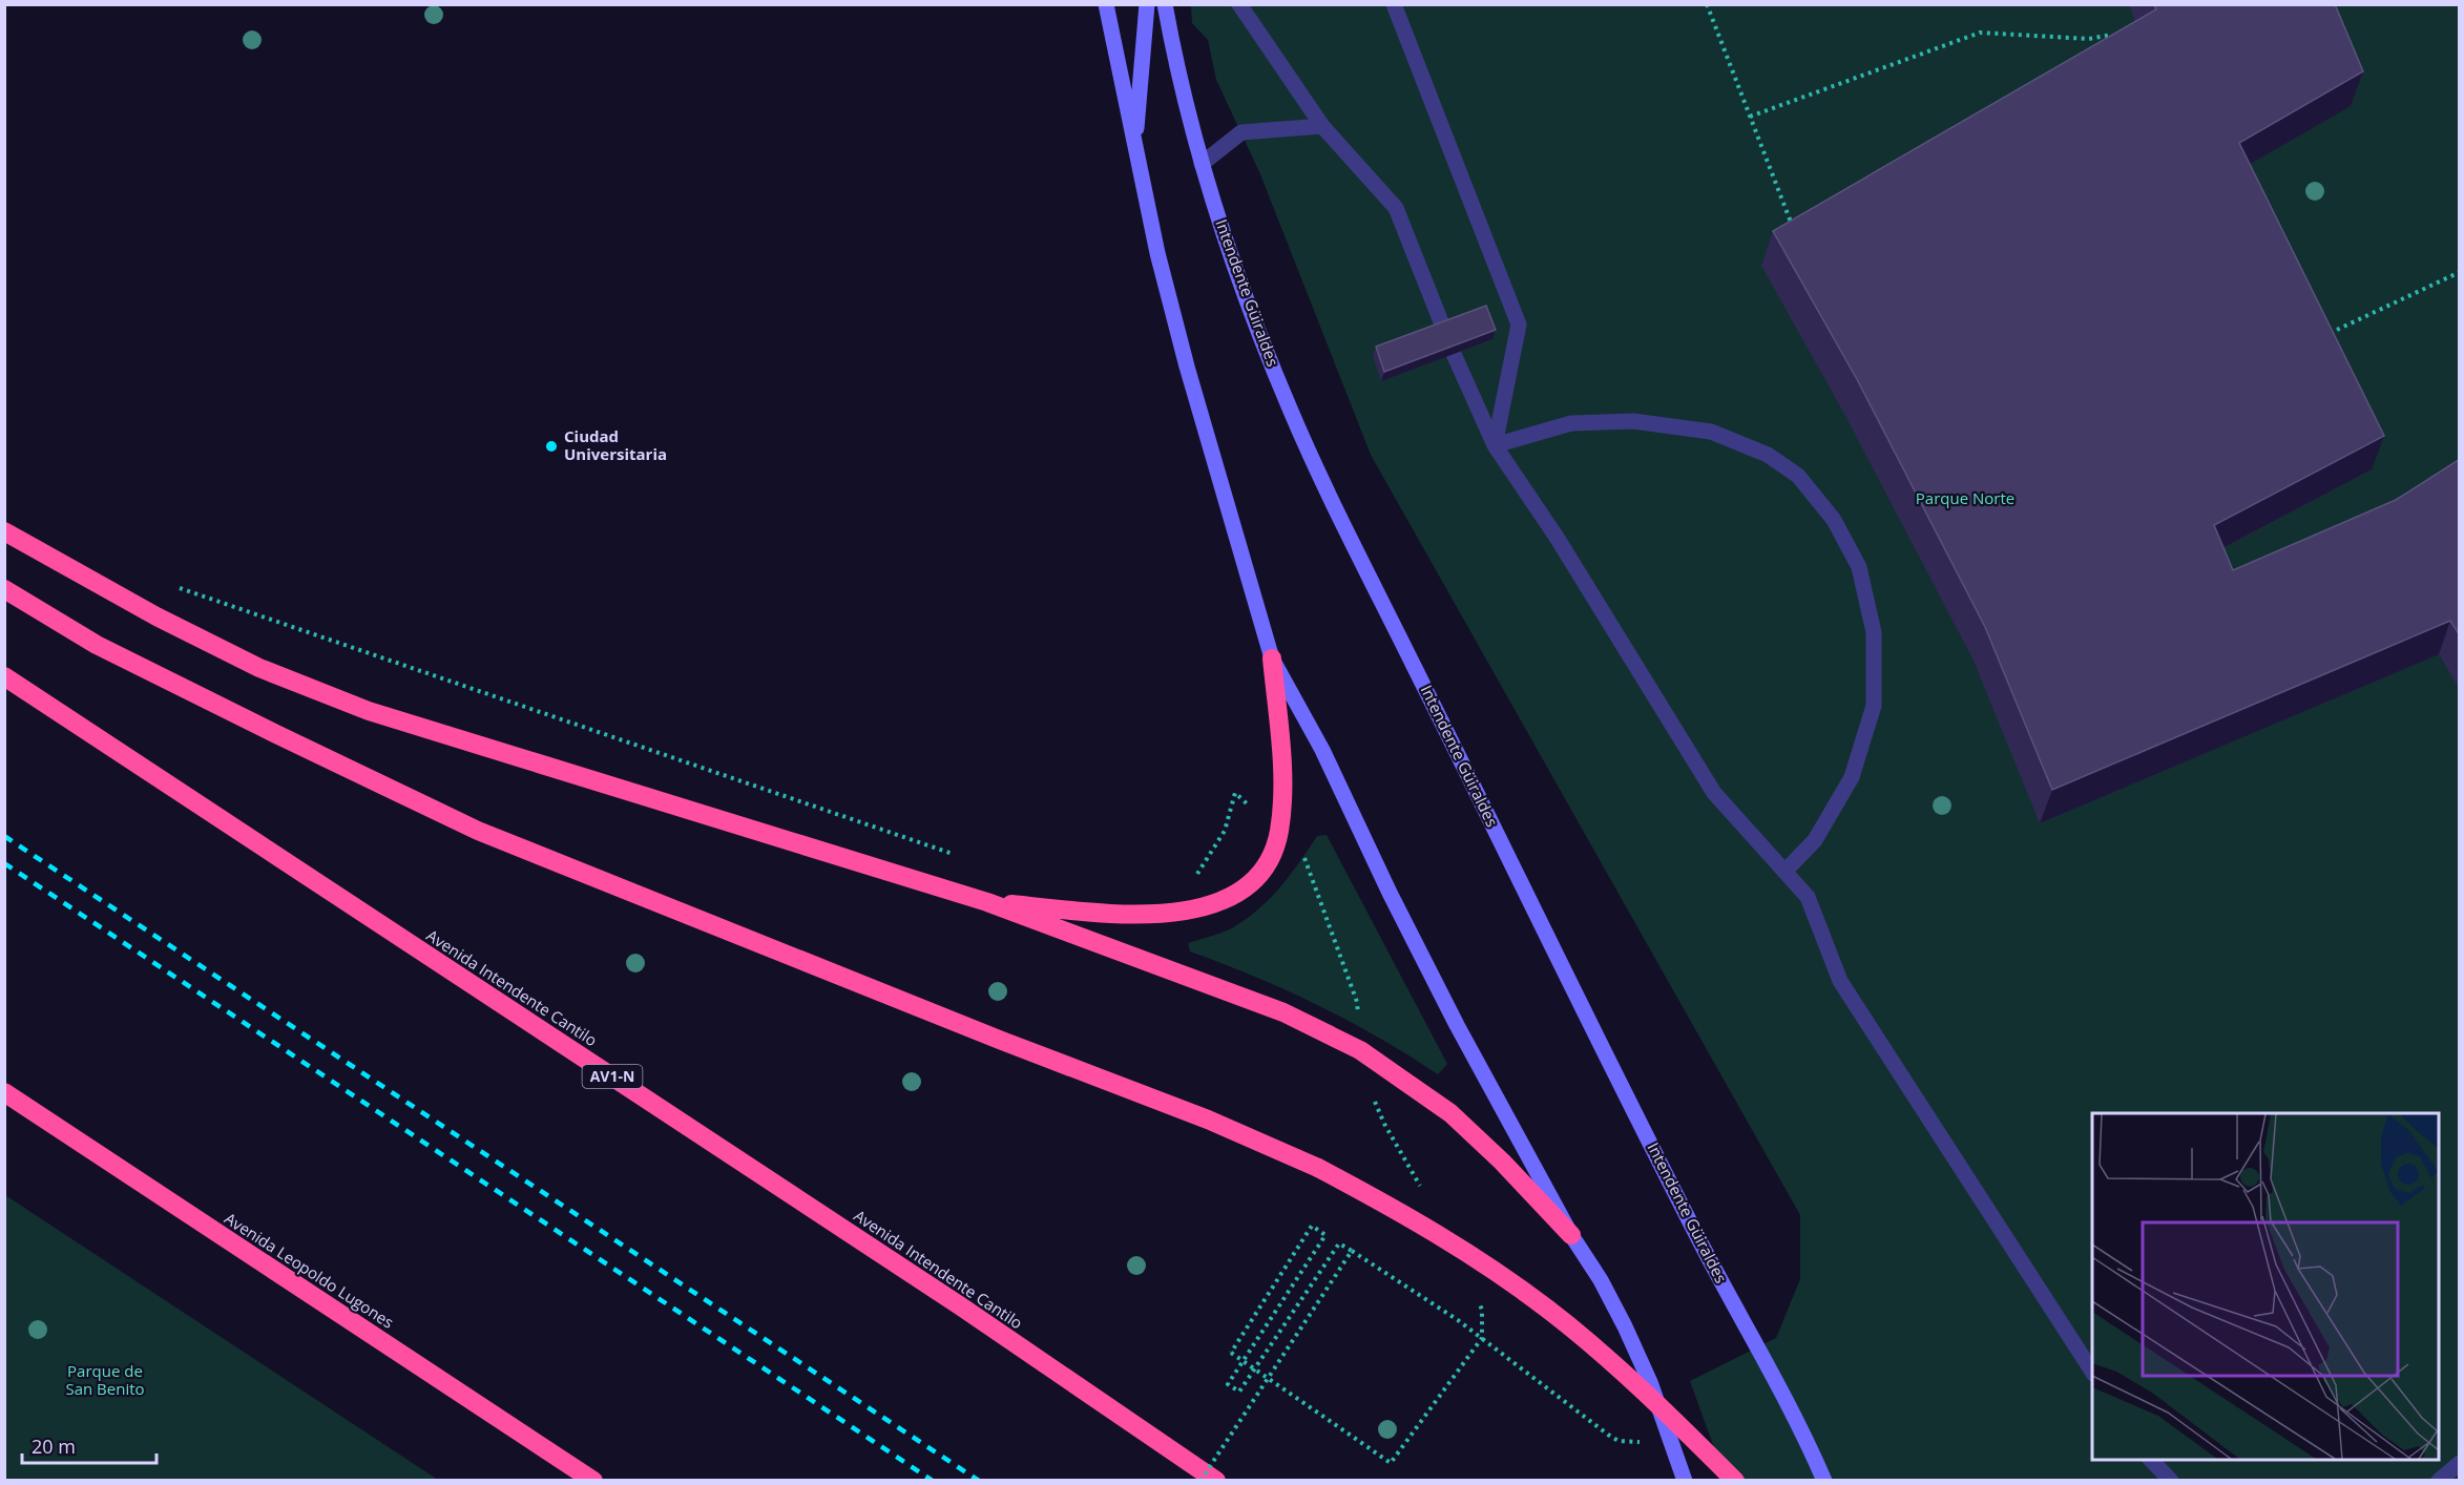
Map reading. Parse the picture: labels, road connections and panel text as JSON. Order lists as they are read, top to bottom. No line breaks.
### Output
{"streets":{"highway":["Avenida Intendente Cantilo","AV1-N","Avenida Leopoldo Lugones"],"main road":["Intendente Güiraldes"]},"parks":["Parque Norte","Parque de San Benito"],"places":["Ciudad Universitaria"],"scale_bar":"20 m"}
